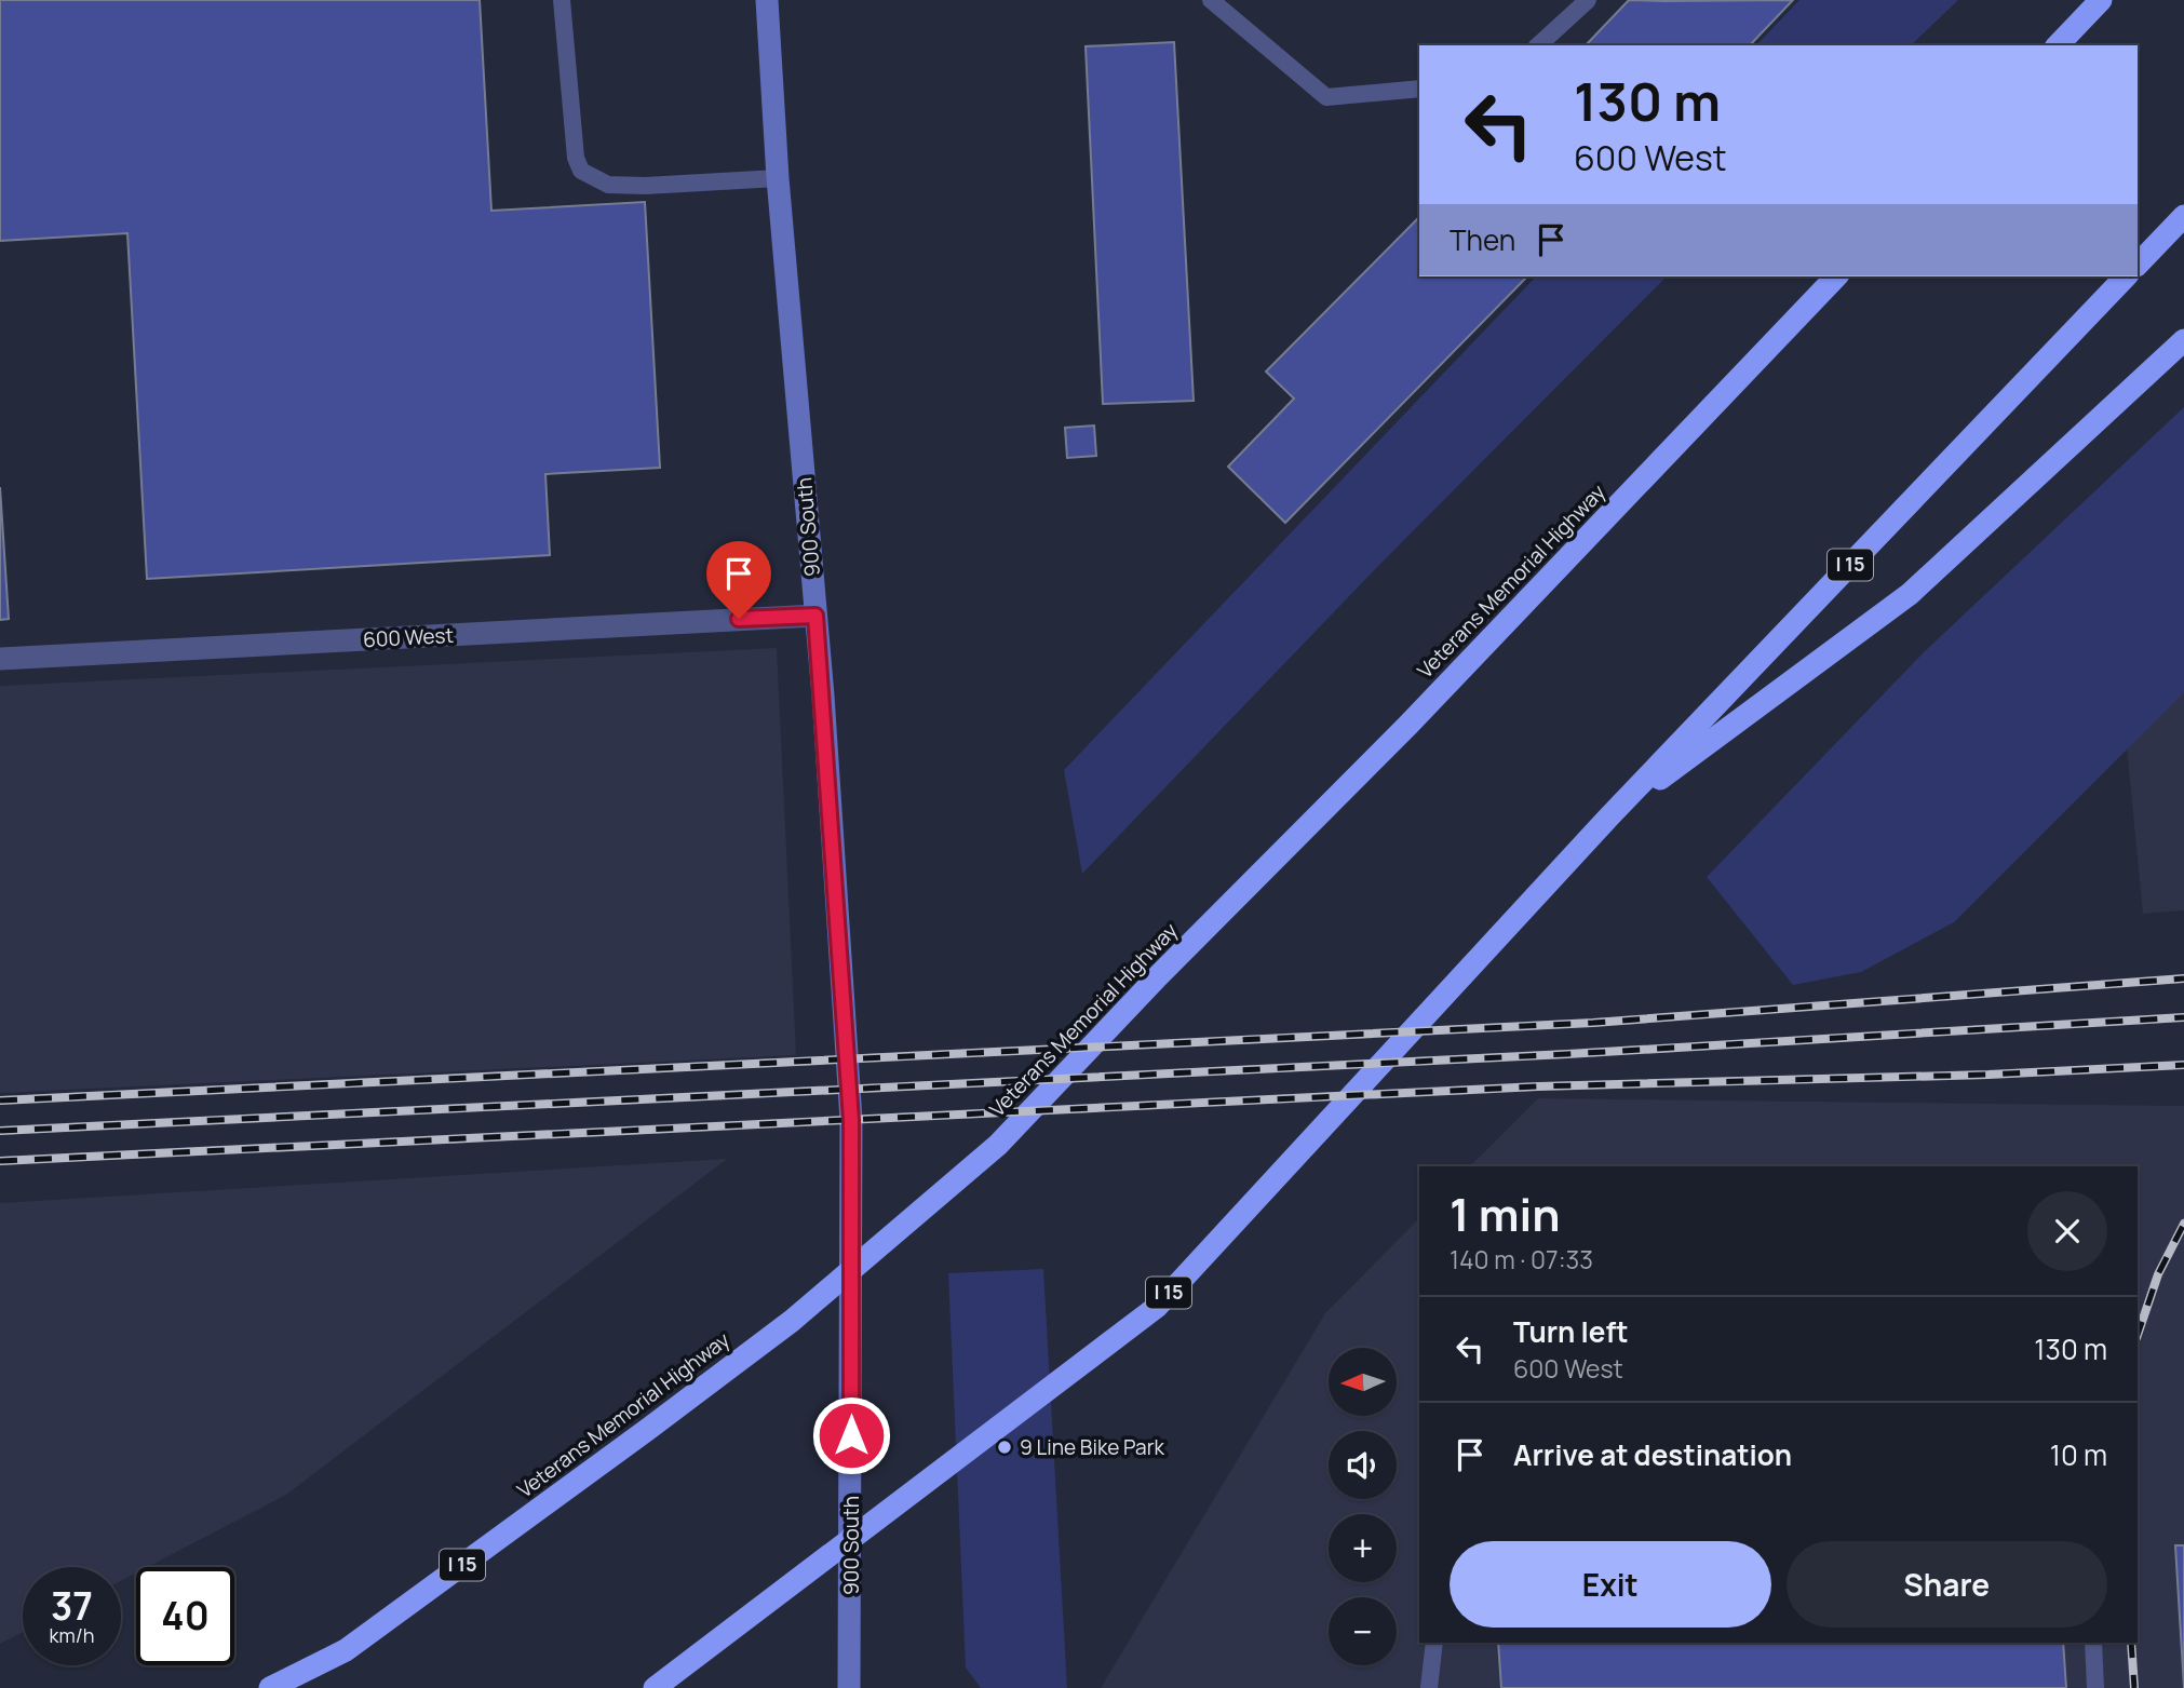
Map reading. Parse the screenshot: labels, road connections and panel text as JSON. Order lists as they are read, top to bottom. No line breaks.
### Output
{"streets":{"highway":["I 15","Veterans Memorial Highway"],"street":["900 South","600 West"]},"crossings":[["900 South","600 West"]],"places":["9 Line Bike Park"],"north":"left","page":{"turn":["130 m","600 West"],"then":"Then","heading":["1 min","140 m · 07:33"],"list":[{"name":"Turn left","note":"600 West","value":"130 m"},{"name":"Arrive at destination","value":"10 m"}],"map_buttons":["+","−"],"buttons":["Exit","Share"],"speed":"37 km/h","limit":"40"}}
